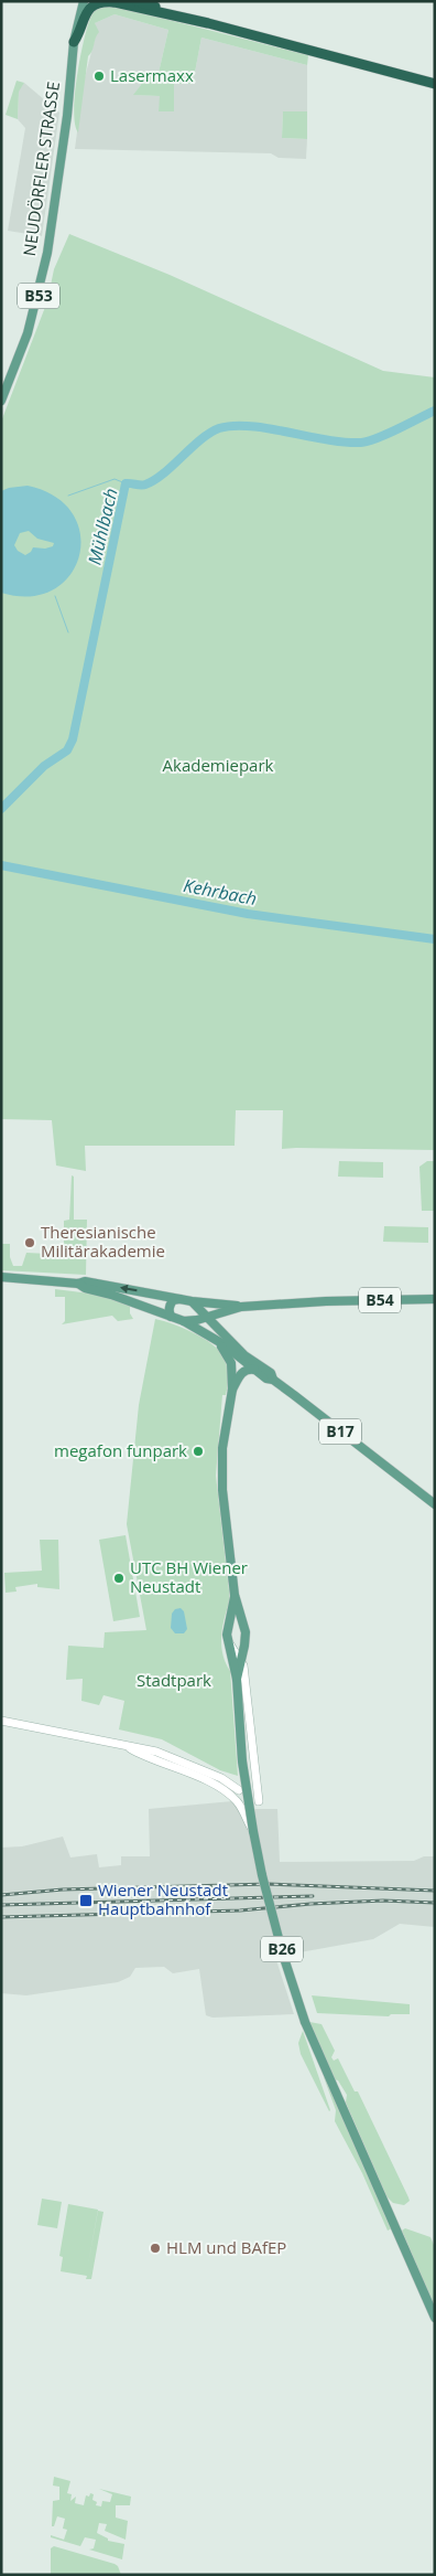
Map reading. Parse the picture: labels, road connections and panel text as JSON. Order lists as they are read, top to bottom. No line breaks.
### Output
{"streets":{"main road":["NEUDÖRFLER STRASSE","B53","B54","B17","B26"]},"crossings":[["B54","B17"],["B17","B26"]],"water":["Mühlbach","Kehrbach"],"parks":["Akademiepark","Stadtpark"],"places":{"other":["Lasermaxx","Theresianische Militärakademie","megafon funpark","UTC BH Wiener Neustadt","HLM und BAfEP"],"transit":["Wiener Neustadt Hauptbahnhof"]}}
